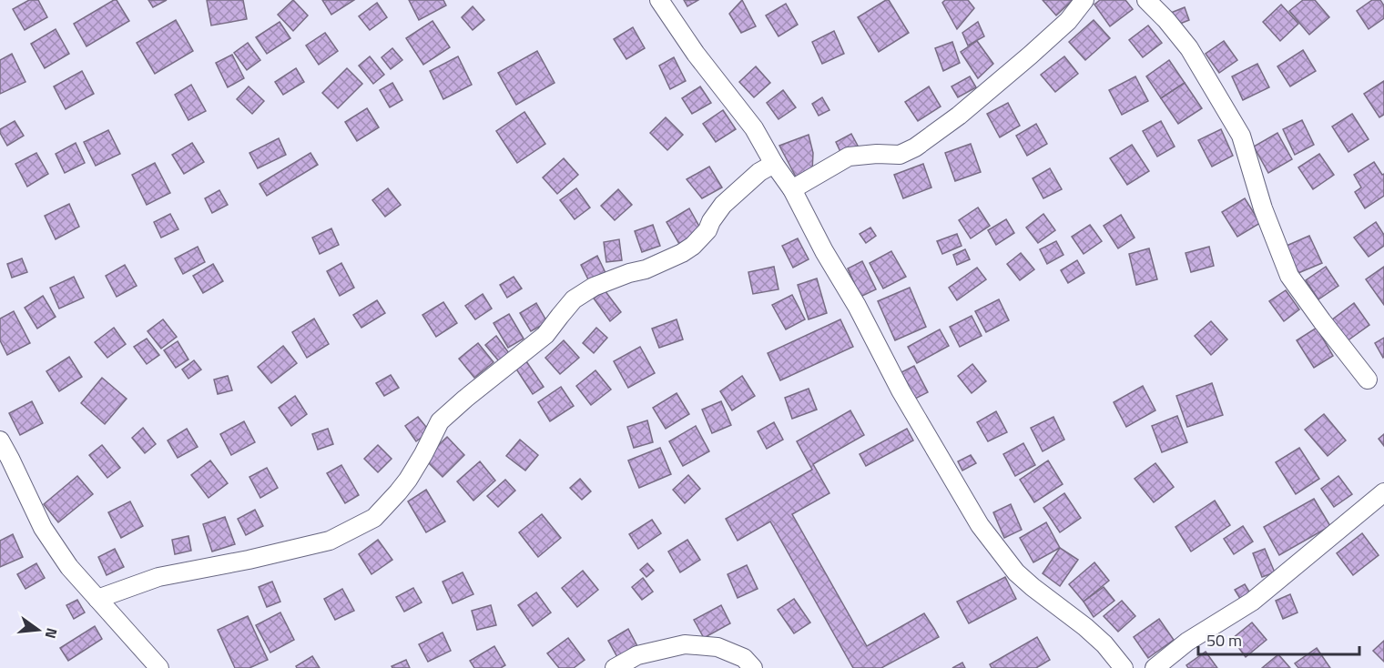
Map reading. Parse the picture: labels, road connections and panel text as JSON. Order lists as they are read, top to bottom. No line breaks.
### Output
{"scale_bar":"50 m","north":"right"}
